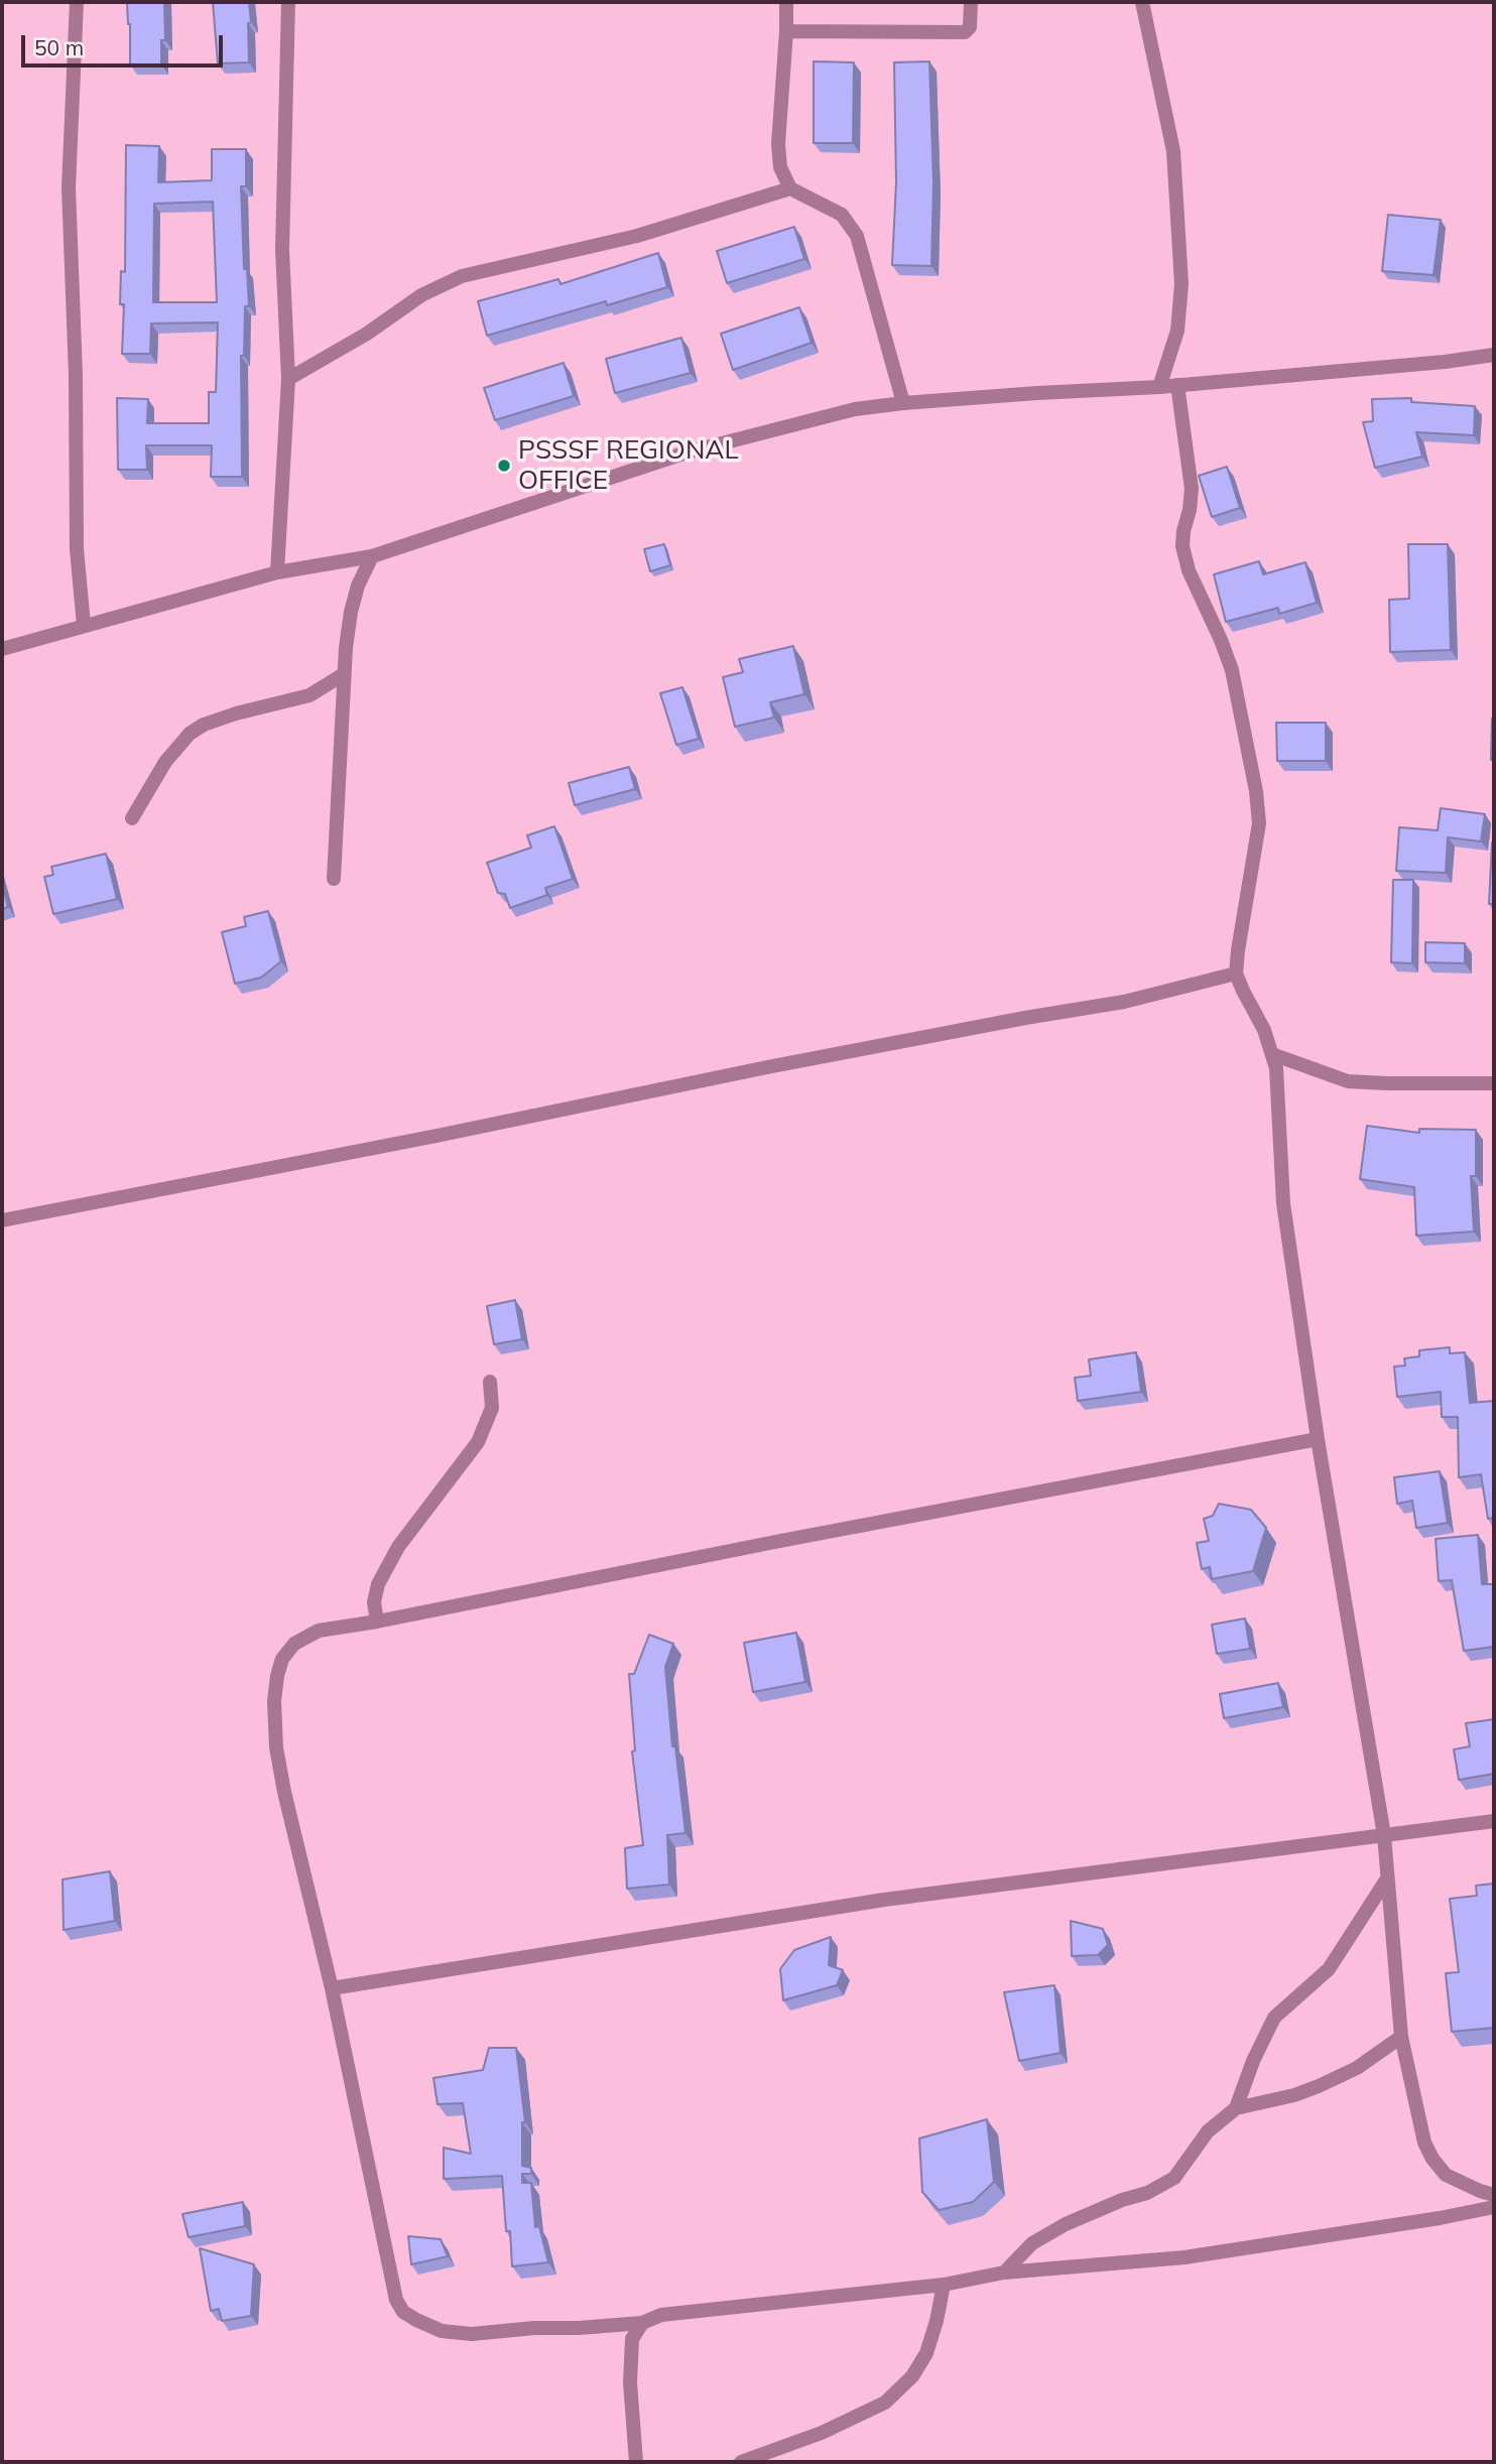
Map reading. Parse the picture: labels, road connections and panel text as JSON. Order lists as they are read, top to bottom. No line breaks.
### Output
{"places":["PSSSF REGIONAL OFFICE"],"scale_bar":"50 m"}
